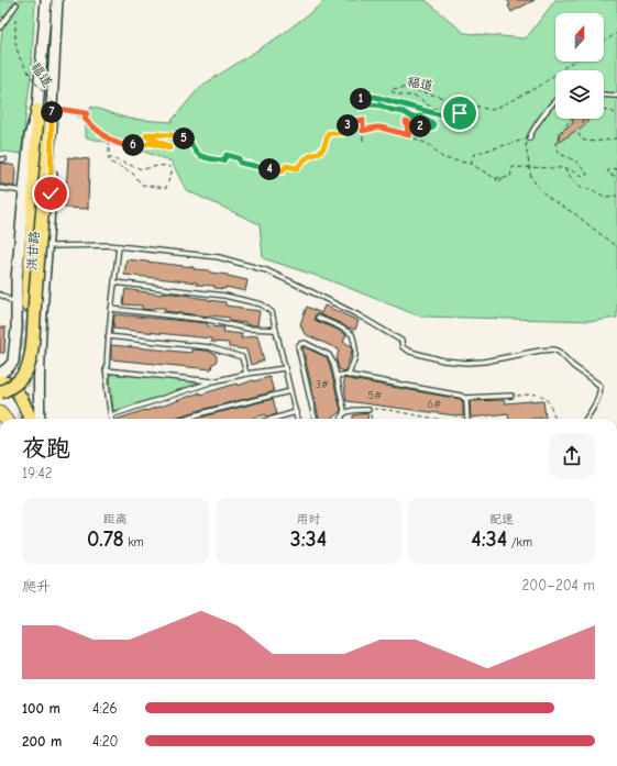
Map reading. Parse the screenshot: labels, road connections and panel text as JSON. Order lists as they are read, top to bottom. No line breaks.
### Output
{"streets":{"main road":["洪甘路"],"path":["福道"]},"house_numbers":["3#","5#","6#"],"north":"top","page":{"pins":["1","7","3","2","5","6","4"],"heading":["夜跑","19:42"],"stats":[["距离","0.78 km"],["用时","3:34"],["配速","4:34 /km"]],"chart":["爬升","200–204 m"],"list":[{"name":"100 m","note":"4:26"},{"name":"200 m","note":"4:20"}]}}
